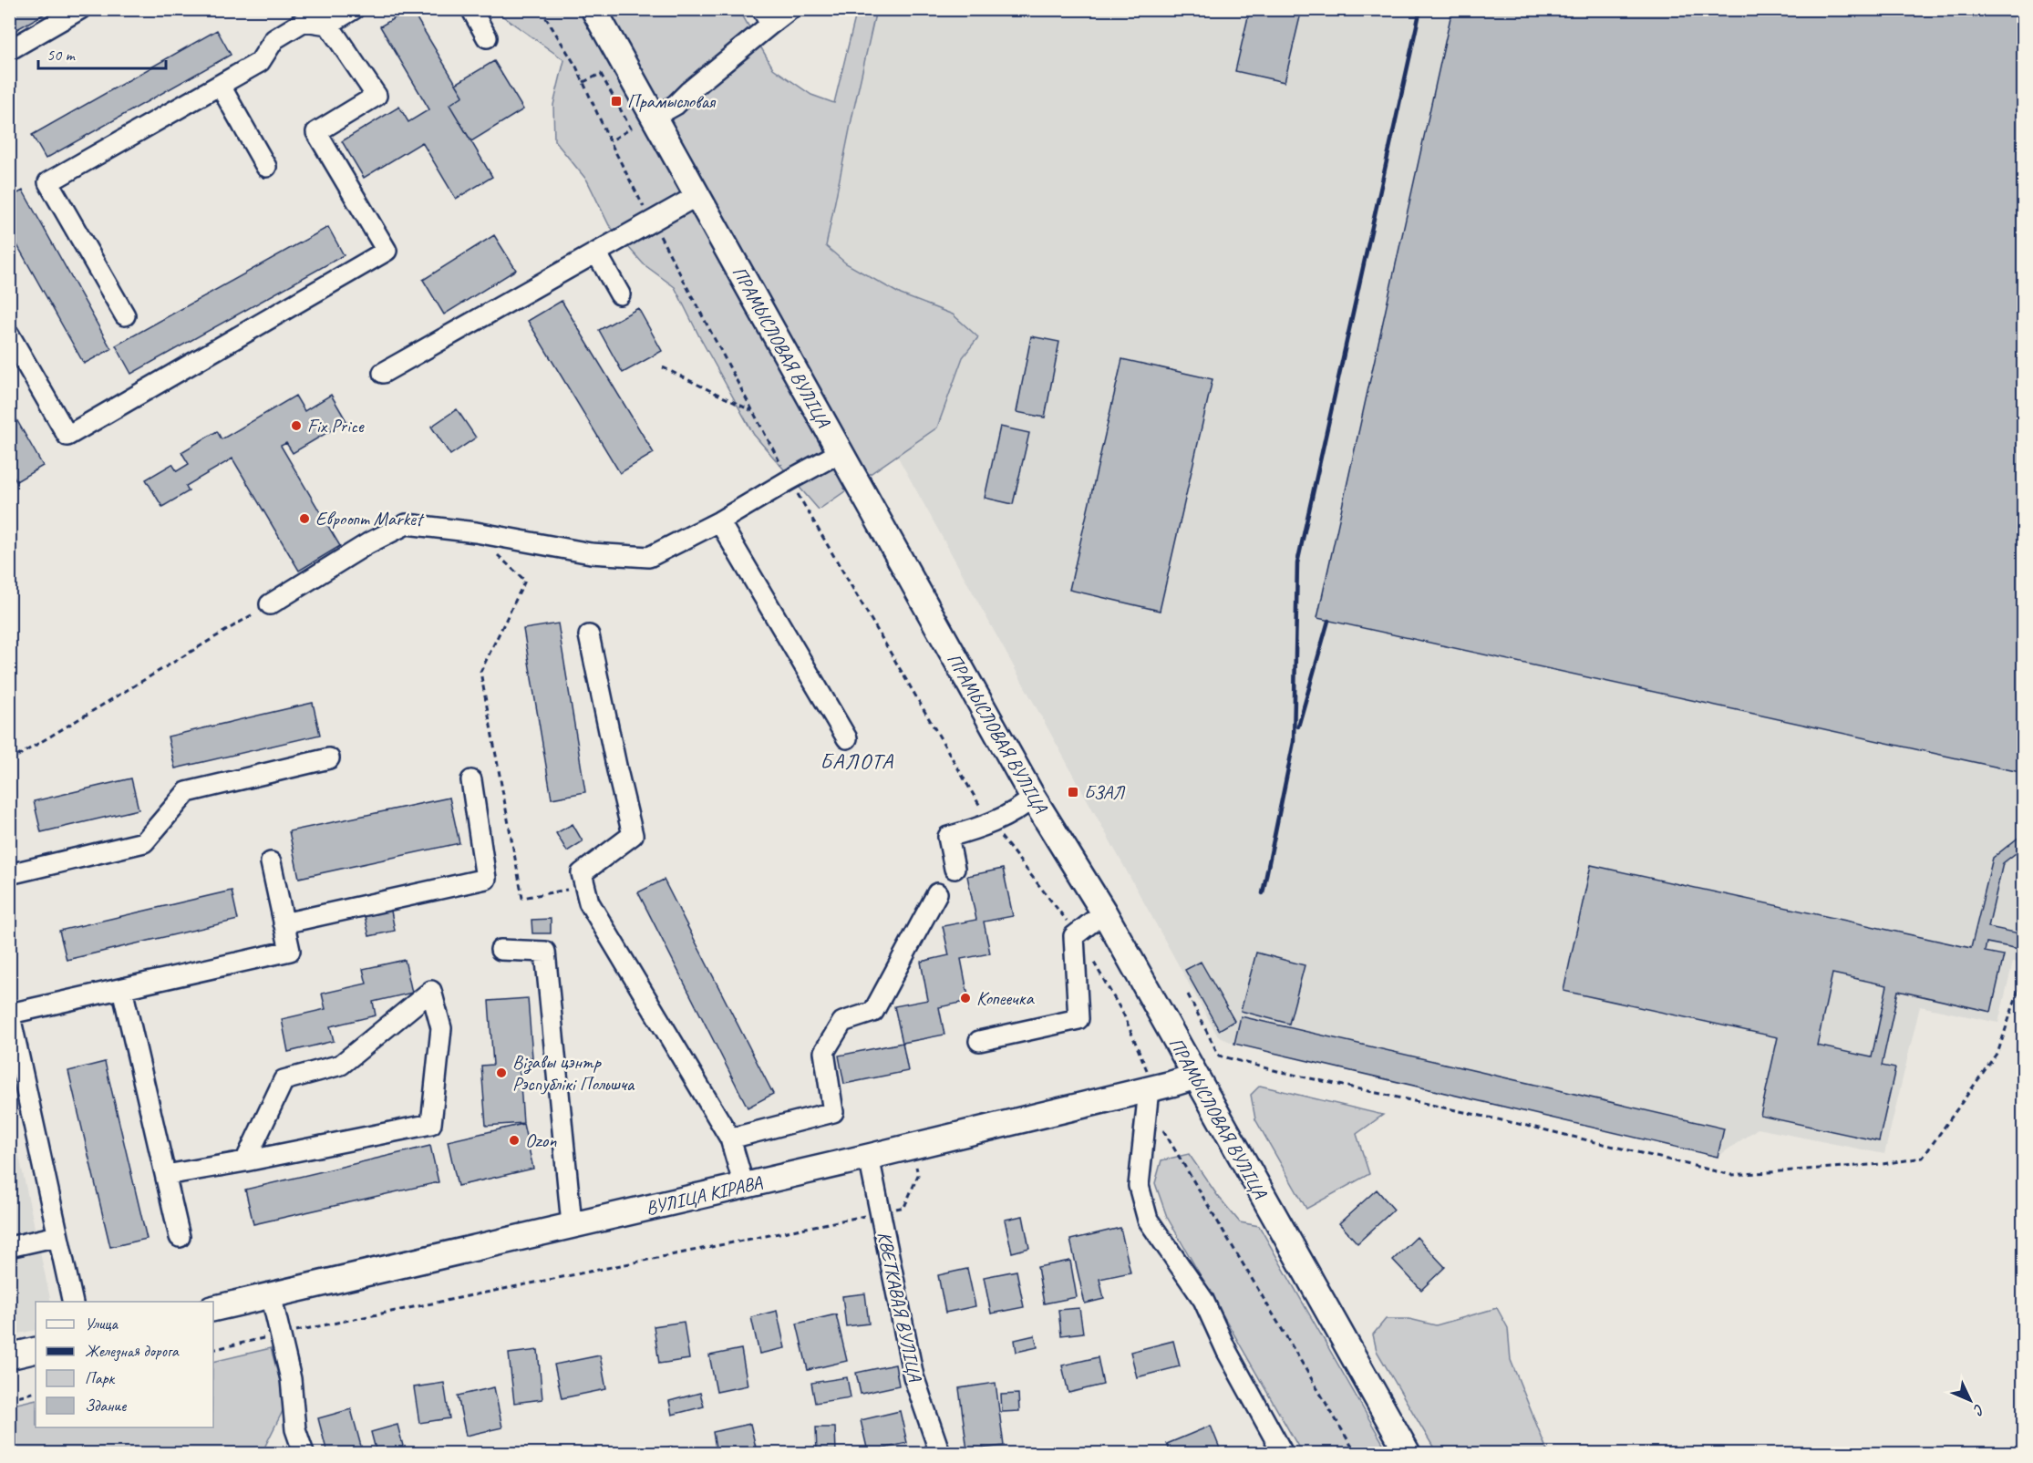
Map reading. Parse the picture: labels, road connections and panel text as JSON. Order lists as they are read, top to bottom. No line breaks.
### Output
{"streets":{"main road":["ПРАМЫСЛОВАЯ ВУЛІЦА","ВУЛІЦА КІРАВА"],"street":["КВЕТКАВАЯ ВУЛІЦА"]},"crossings":[["ПРАМЫСЛОВАЯ ВУЛІЦА","ВУЛІЦА КІРАВА"],["ВУЛІЦА КІРАВА","КВЕТКАВАЯ ВУЛІЦА"]],"districts":["БАЛОТА"],"places":{"transit":["Прамысловая","БЗАЛ"],"other":["Fix Price","Евроопт Market","Копеечка","Візавы цэнтр Рэспублікі Польшча","Ozon"]},"legend":["Улица","Железная дорога","Парк","Здание"],"scale_bar":"50 m","north":"bottom right"}
